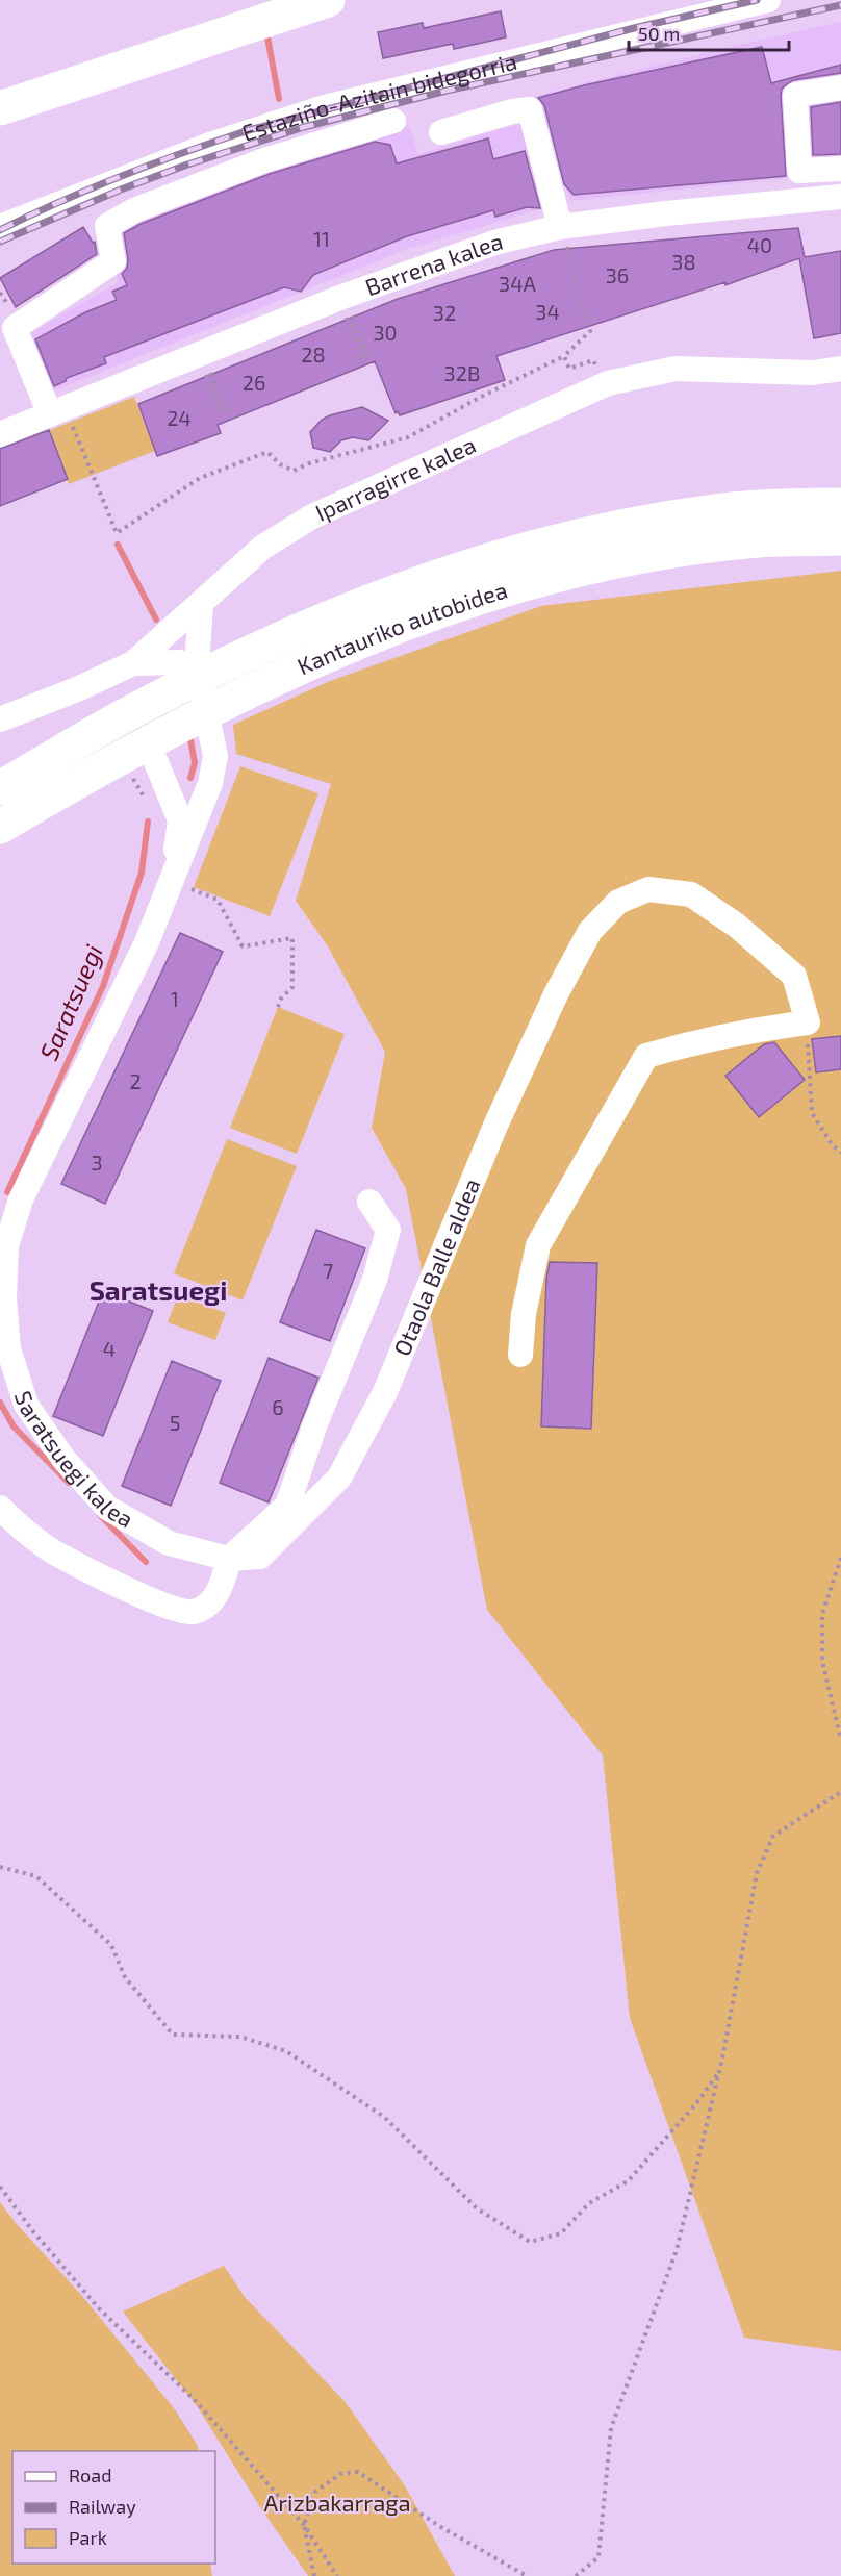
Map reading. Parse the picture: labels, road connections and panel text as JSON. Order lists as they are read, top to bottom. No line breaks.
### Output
{"streets":{"highway":["Kantauriko autobidea"],"street":["Estaziño-Azitain bidegorria","Barrena kalea","Iparragirre kalea","Otaola Balle aldea","Saratsuegi kalea"]},"crossings":[["Iparragirre kalea","Saratsuegi kalea"],["Otaola Balle aldea","Saratsuegi kalea"]],"districts":["Saratsuegi"],"water":["Saratsuegi"],"parks":["Arizbakarraga"],"house_numbers":["11","40","38","36","34A","34","32","30","28","32B","26","24","1","2","3","7","4","6","5"],"legend":["Road","Railway","Park"],"scale_bar":"50 m"}
